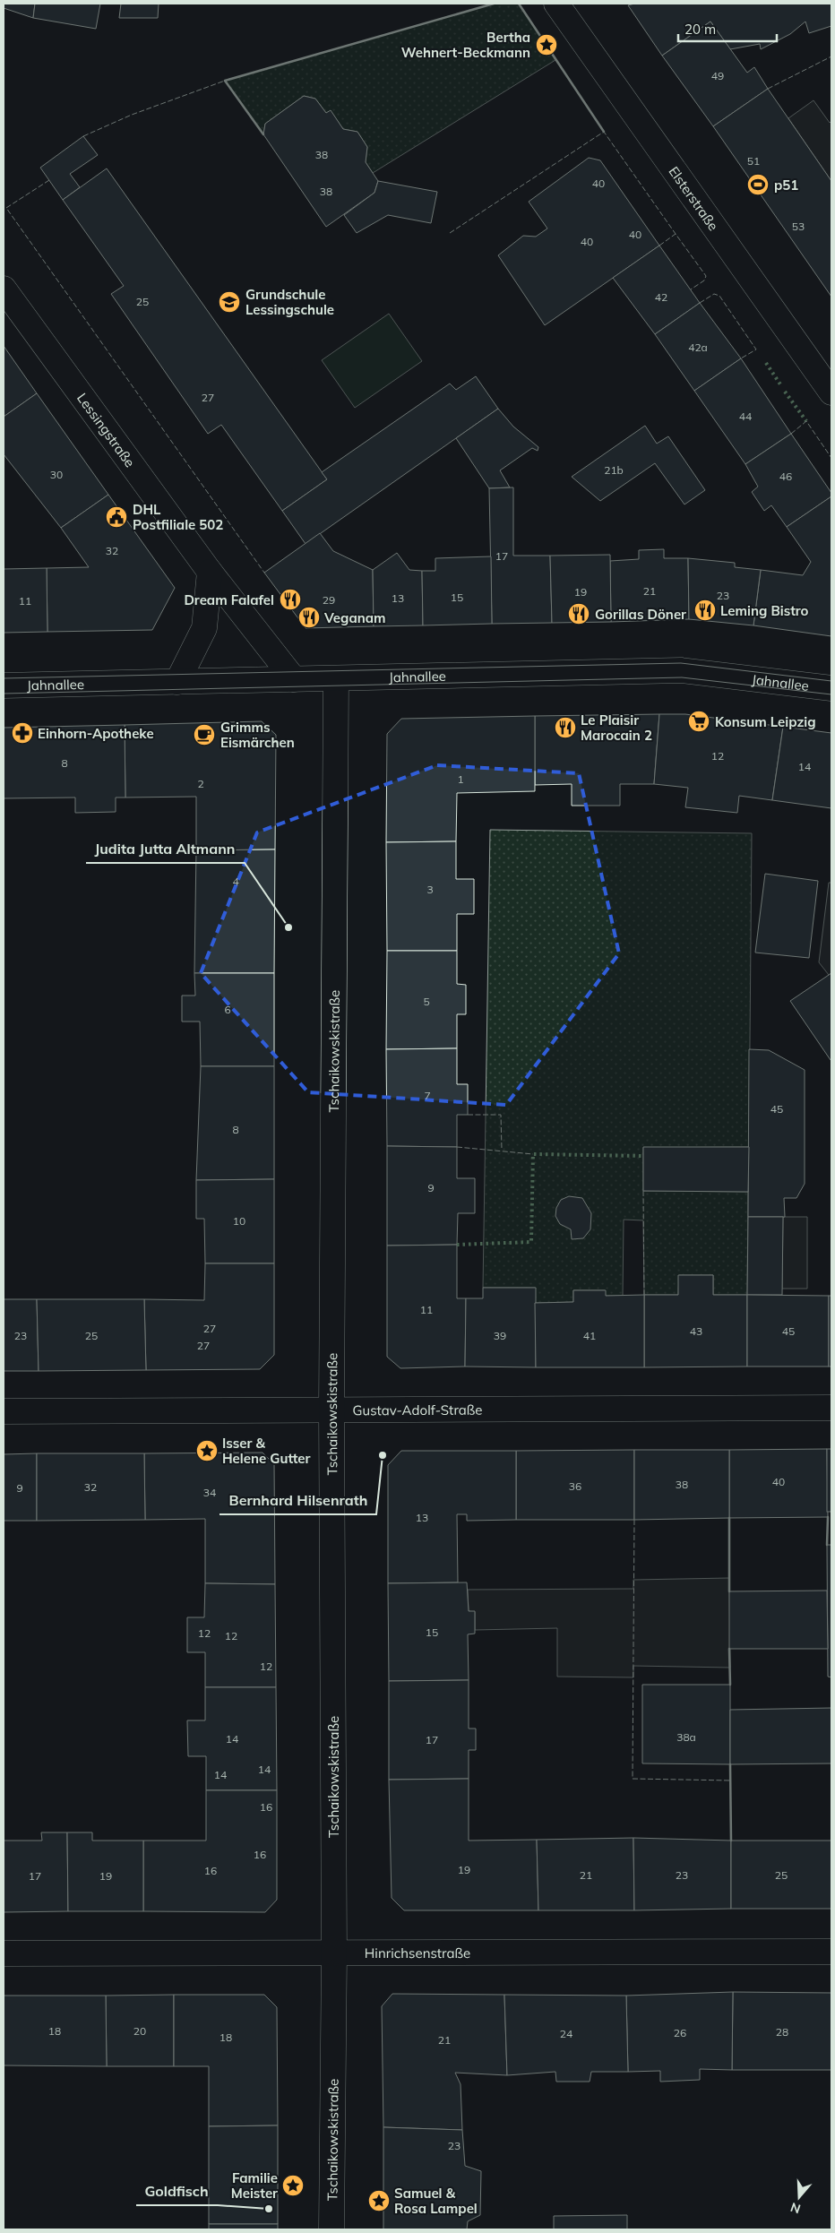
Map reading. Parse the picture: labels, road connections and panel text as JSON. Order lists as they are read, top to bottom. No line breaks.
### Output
{"streets":{"street":["Elsterstraße","Lessingstraße","Jahnallee","Tschaikowskistraße","Gustav-Adolf-Straße","Hinrichsenstraße"]},"crossings":[["Lessingstraße","Jahnallee"],["Jahnallee","Tschaikowskistraße"],["Tschaikowskistraße","Gustav-Adolf-Straße"],["Tschaikowskistraße","Hinrichsenstraße"]],"places":{"place":["Bertha Wehnert-Beckmann","Isser & Helene Gutter","Familie Meister","Samuel & Rosa Lampel"],"sports":["p51"],"school or university":["Grundschule Lessingschule"],"public building":["DHL Postfiliale 502"],"restaurant":["Dream Falafel","Leming Bistro","Gorillas Döner","Veganam","Le Plaisir Marocain 2"],"supermarket":["Konsum Leipzig"],"pharmacy":["Einhorn-Apotheke"],"cafe":["Grimms Eismärchen"],"other":["Judita Jutta Altmann","Bernhard Hilsenrath","Goldfisch"]},"house_numbers":["49","38","51","40","38","53","40","40","42","25","42a","27","44","21b","30","46","32","17","21","19","23","15","13","29","11","12","8","14","1","2","4","3","5","6","7","45","8","9","10","11","27","43","45","23","25","39","41","27","40","38","36","32","9","34","13","15","12","12","12","38a","14","17","14","14","16","16","19","16","21","23","25","17","19","18","20","28","26","24","18","21","23"],"scale_bar":"20 m","north":"bottom"}
